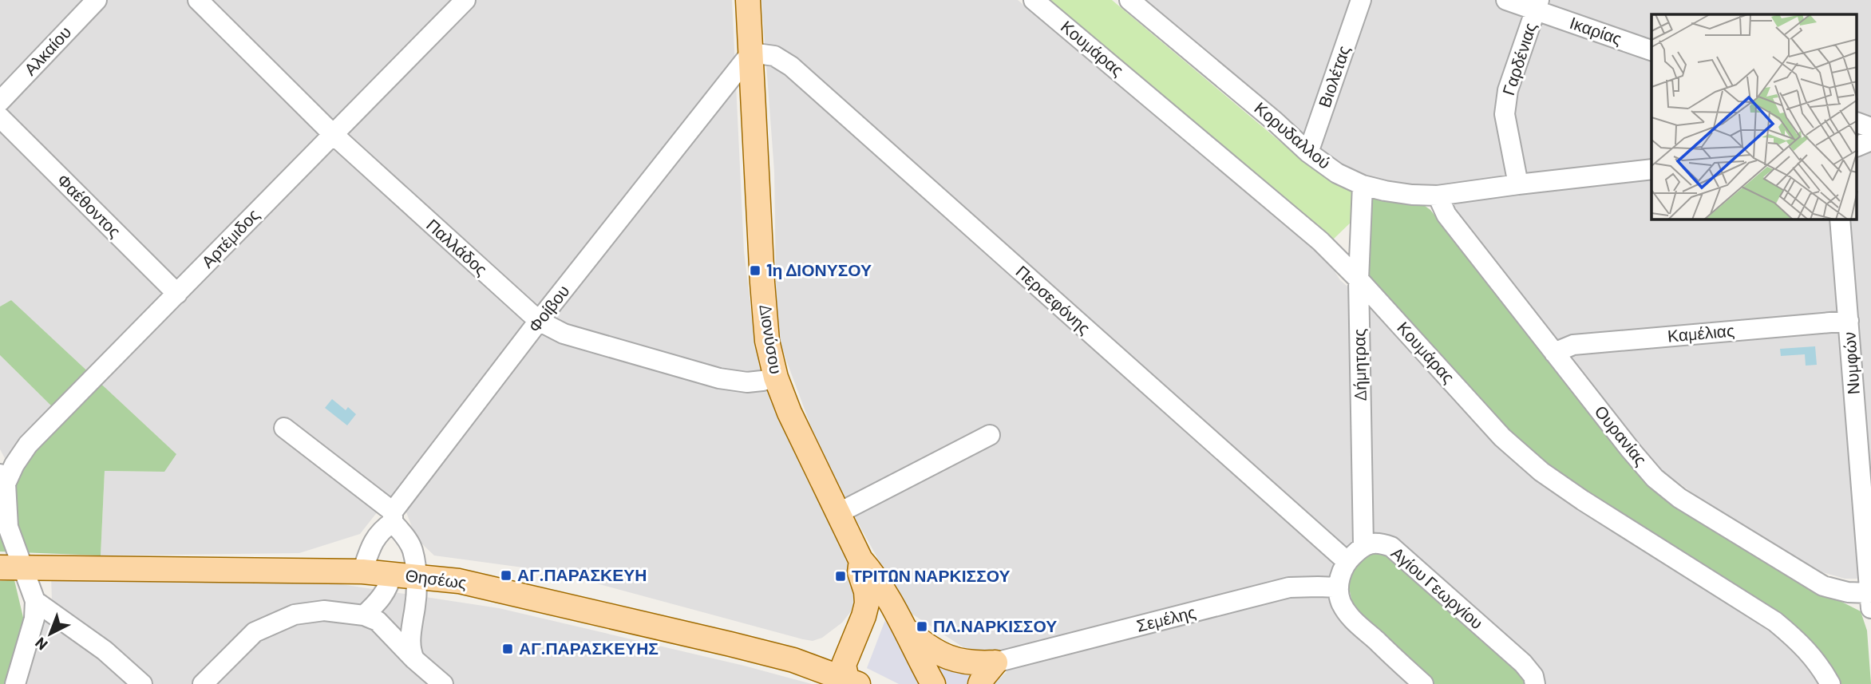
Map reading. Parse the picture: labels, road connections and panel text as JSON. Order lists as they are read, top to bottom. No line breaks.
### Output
{"streets":{"main road":["Διονύσου","Θησέως"],"street":["Ικαρίας","Κουμάρας","Αλκαίου","Γαρδένιας","Βιολέτας","Κορυδαλλού","Φαέθοντος","Αρτέμιδος","Παλλάδος","Περσεφόνης","Φοίβου","Καμέλιας","Νυμφών","Δήμητρας","Ουρανίας","Αγίου Γεωργίου","Σεμέλης"]},"crossings":[["Ικαρίας","Γαρδένιας"],["Κουμάρας","Δήμητρας"],["Γαρδένιας","Κορυδαλλού"],["Βιολέτας","Κορυδαλλού"],["Κορυδαλλού","Δήμητρας"],["Κορυδαλλού","Ουρανίας"],["Φαέθοντος","Αρτέμιδος"],["Αρτέμιδος","Παλλάδος"],["Παλλάδος","Φοίβου"],["Παλλάδος","Διονύσου"],["Περσεφόνης","Φοίβου"],["Περσεφόνης","Διονύσου"],["Φοίβου","Διονύσου"],["Φοίβου","Θησέως"],["Καμέλιας","Νυμφών"],["Καμέλιας","Ουρανίας"],["Διονύσου","Θησέως"],["Νυμφών","Ουρανίας"],["Δήμητρας","Αγίου Γεωργίου"]],"places":{"transit":["1η ΔΙΟΝΥΣΟΥ","ΑΓ.ΠΑΡΑΣΚΕΥΗ","ΤΡΙΤΩΝ ΝΑΡΚΙΣΣΟΥ","ΠΛ.ΝΑΡΚΙΣΣΟΥ","ΑΓ.ΠΑΡΑΣΚΕΥΗΣ"]},"north":"bottom left"}
